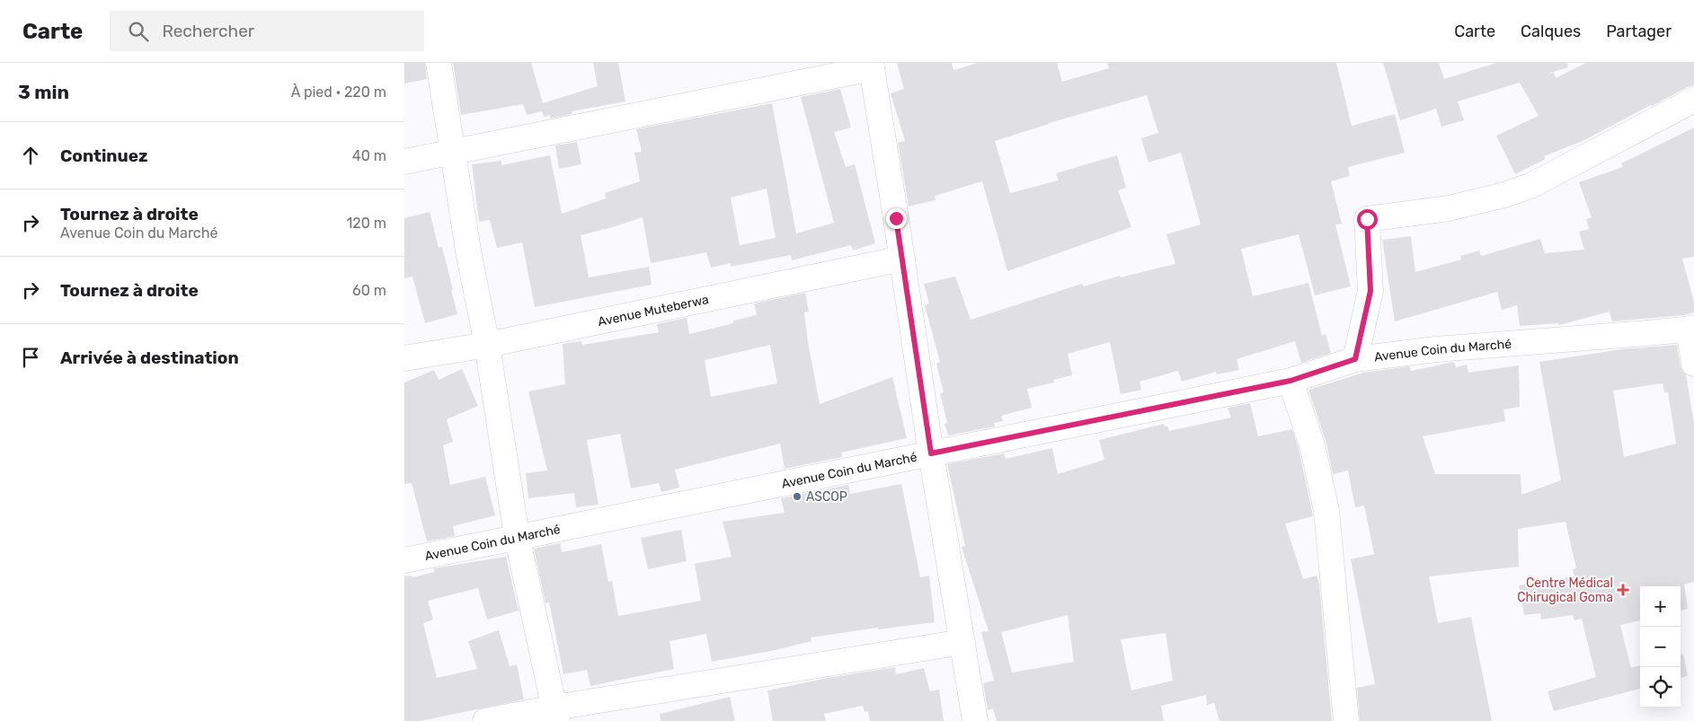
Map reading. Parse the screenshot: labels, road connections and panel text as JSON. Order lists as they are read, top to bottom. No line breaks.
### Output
{"streets":{"street":["Avenue Muteberwa","Avenue Coin du Marché"]},"places":{"other":["ASCOP"],"health":["Centre Médical Chirugical Goma"]},"page":{"header":"Carte","search":"Rechercher","nav":["Carte","Calques","Partager"],"heading":["3 min","À pied · 220 m"],"list":[["Continuez","40 m"],["Tournez à droite","Avenue Coin du Marché","120 m"],["Tournez à droite","60 m"],"Arrivée à destination"],"map_buttons":["+","−"]}}
